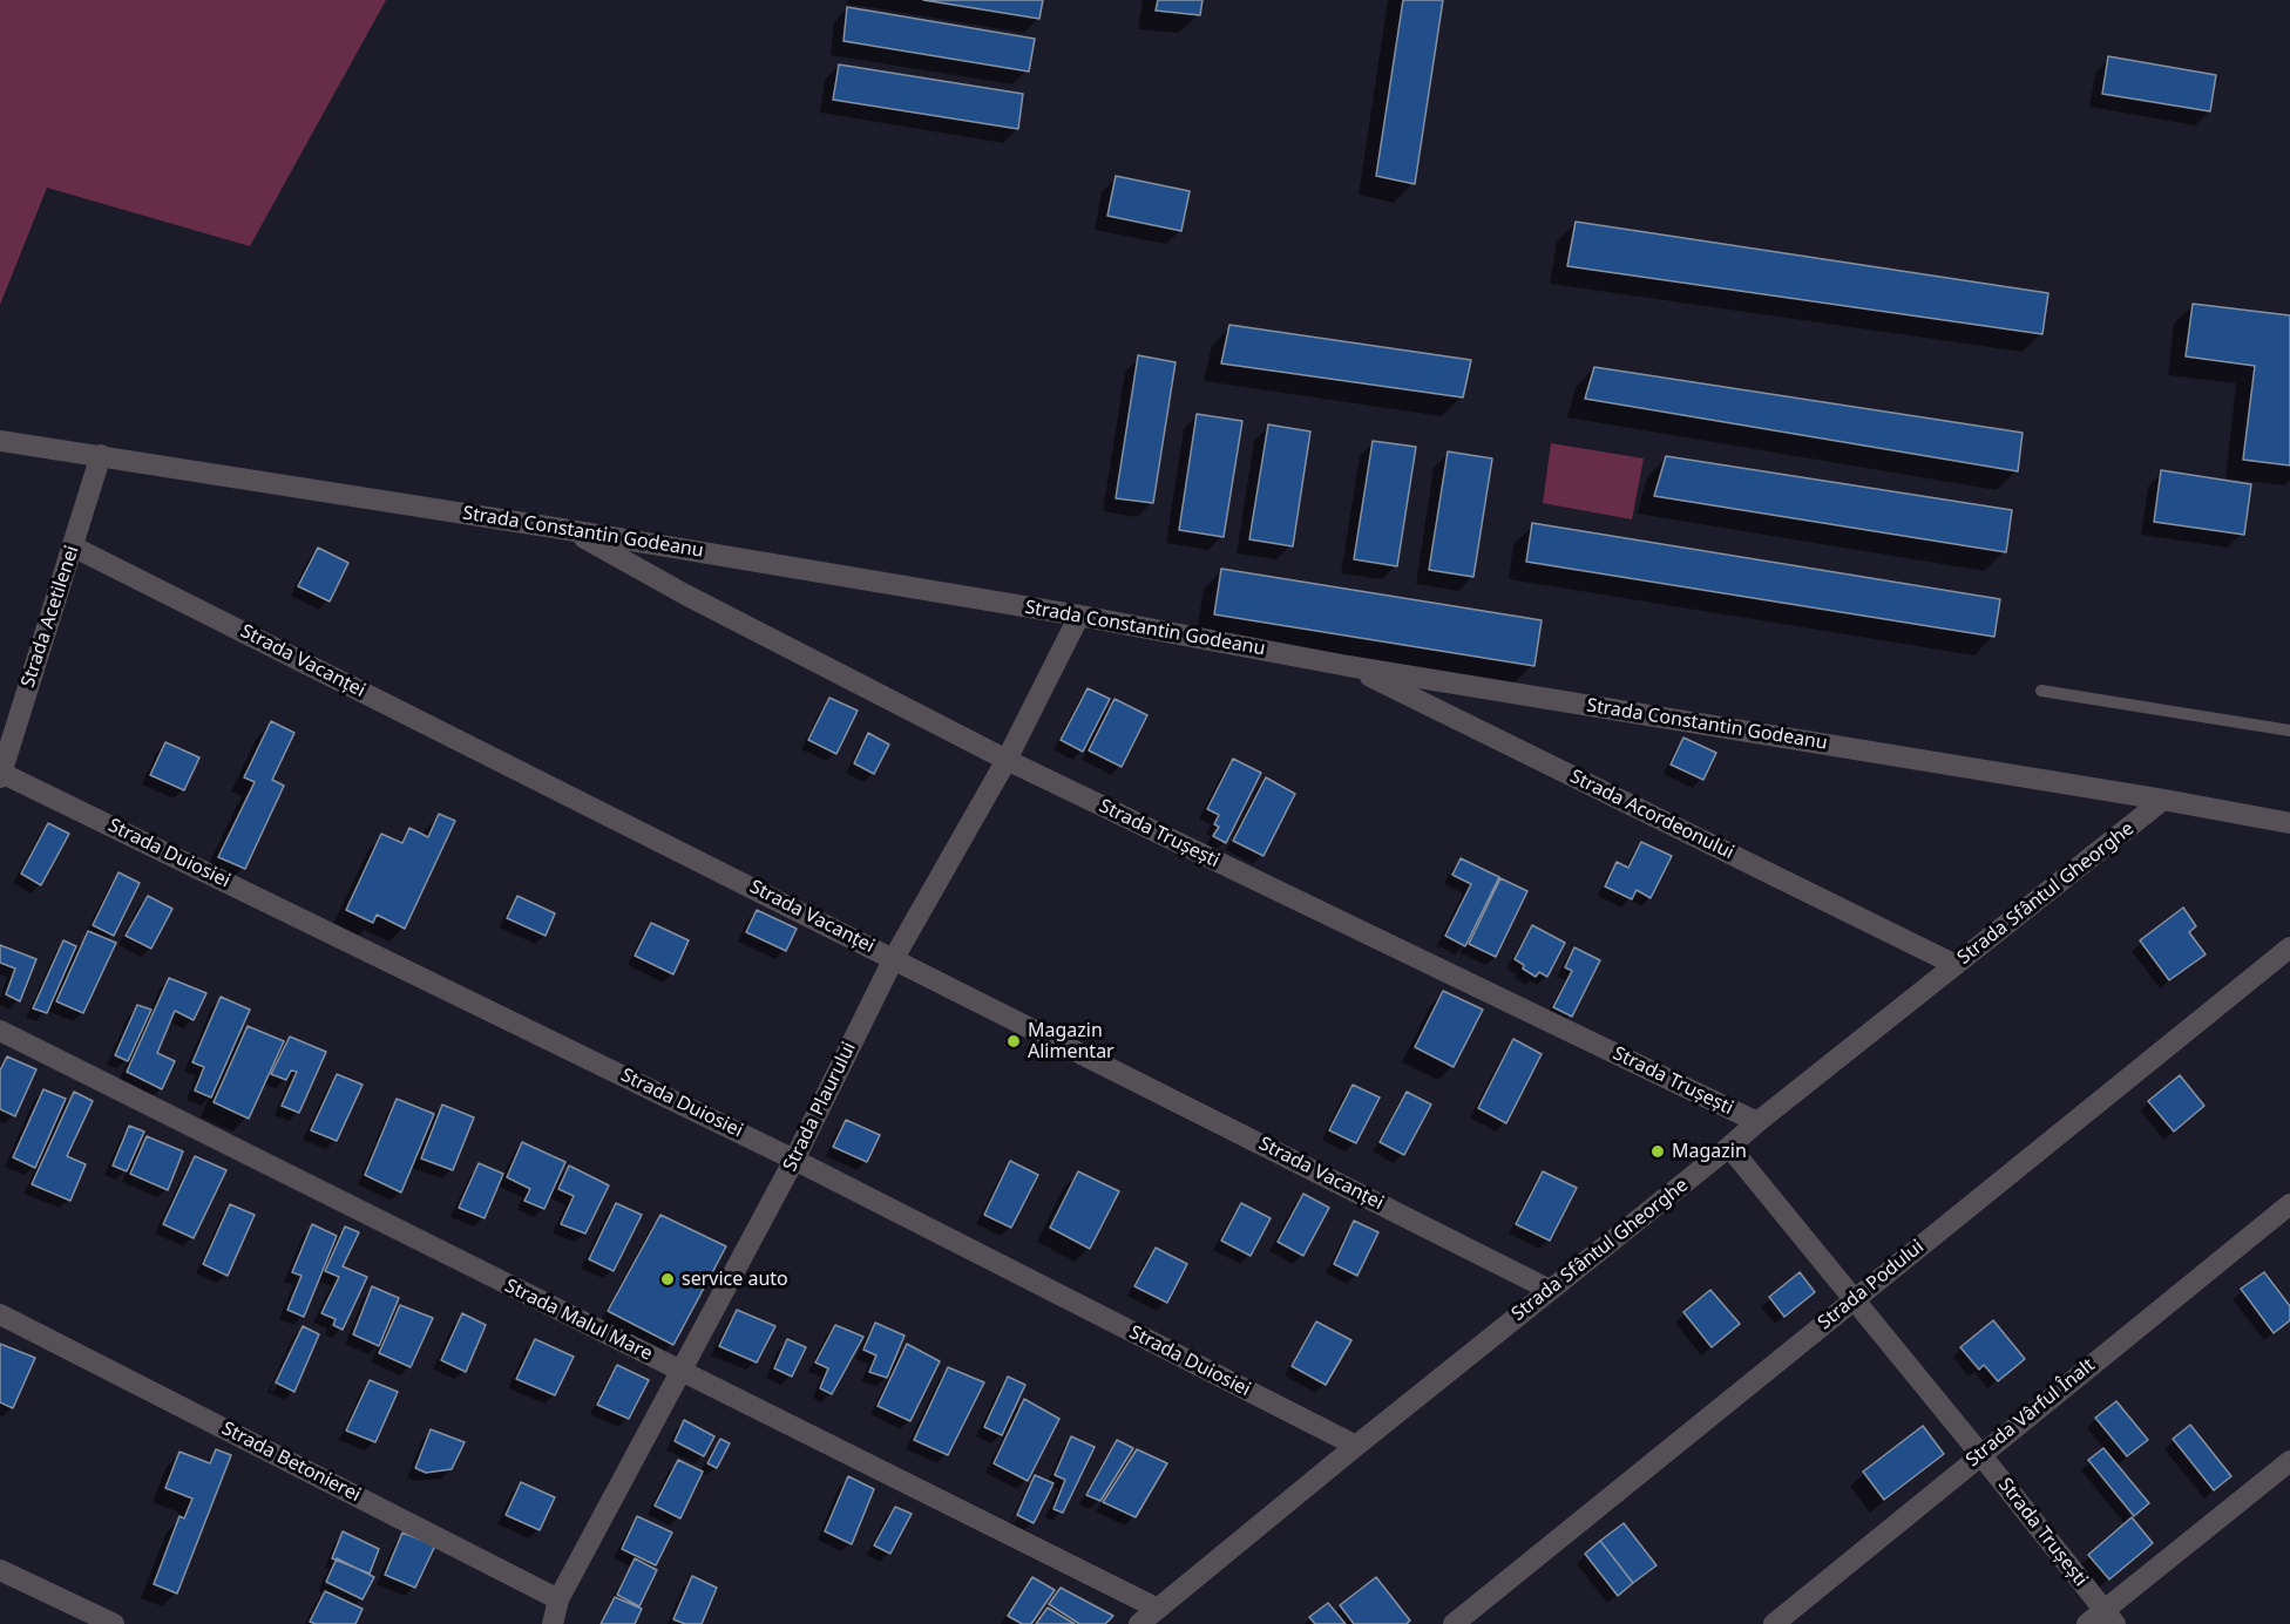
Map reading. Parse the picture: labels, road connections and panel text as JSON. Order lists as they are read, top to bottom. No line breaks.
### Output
{"streets":{"street":["Strada Constantin Godeanu","Strada Acetilenei","Strada Vacanței","Strada Acordeonului","Strada Trușești","Strada Duiosiei","Strada Sfântul Gheorghe","Strada Plaurului","Strada Podului","Strada Malul Mare","Strada Vârful Înalt","Strada Betonierei"]},"crossings":[["Strada Constantin Godeanu","Strada Acetilenei"],["Strada Constantin Godeanu","Strada Acordeonului"],["Strada Constantin Godeanu","Strada Trușești"],["Strada Constantin Godeanu","Strada Sfântul Gheorghe"],["Strada Constantin Godeanu","Strada Plaurului"],["Strada Acetilenei","Strada Vacanței"],["Strada Acetilenei","Strada Duiosiei"],["Strada Vacanței","Strada Sfântul Gheorghe"],["Strada Vacanței","Strada Plaurului"],["Strada Acordeonului","Strada Sfântul Gheorghe"],["Strada Trușești","Strada Sfântul Gheorghe"],["Strada Trușești","Strada Plaurului"],["Strada Trușești","Strada Podului"],["Strada Trușești","Strada Vârful Înalt"],["Strada Duiosiei","Strada Sfântul Gheorghe"],["Strada Duiosiei","Strada Plaurului"],["Strada Sfântul Gheorghe","Strada Malul Mare"],["Strada Plaurului","Strada Malul Mare"],["Strada Plaurului","Strada Betonierei"]],"places":["Magazin Alimentar","Magazin","service auto"]}
